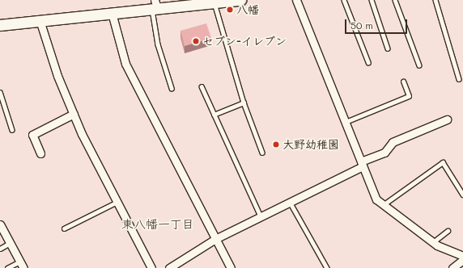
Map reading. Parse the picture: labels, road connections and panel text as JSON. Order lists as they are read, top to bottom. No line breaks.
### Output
{"districts":["東八幡一丁目"],"places":["八幡","セブン-イレブン","大野幼稚園"],"scale_bar":"50 m"}
